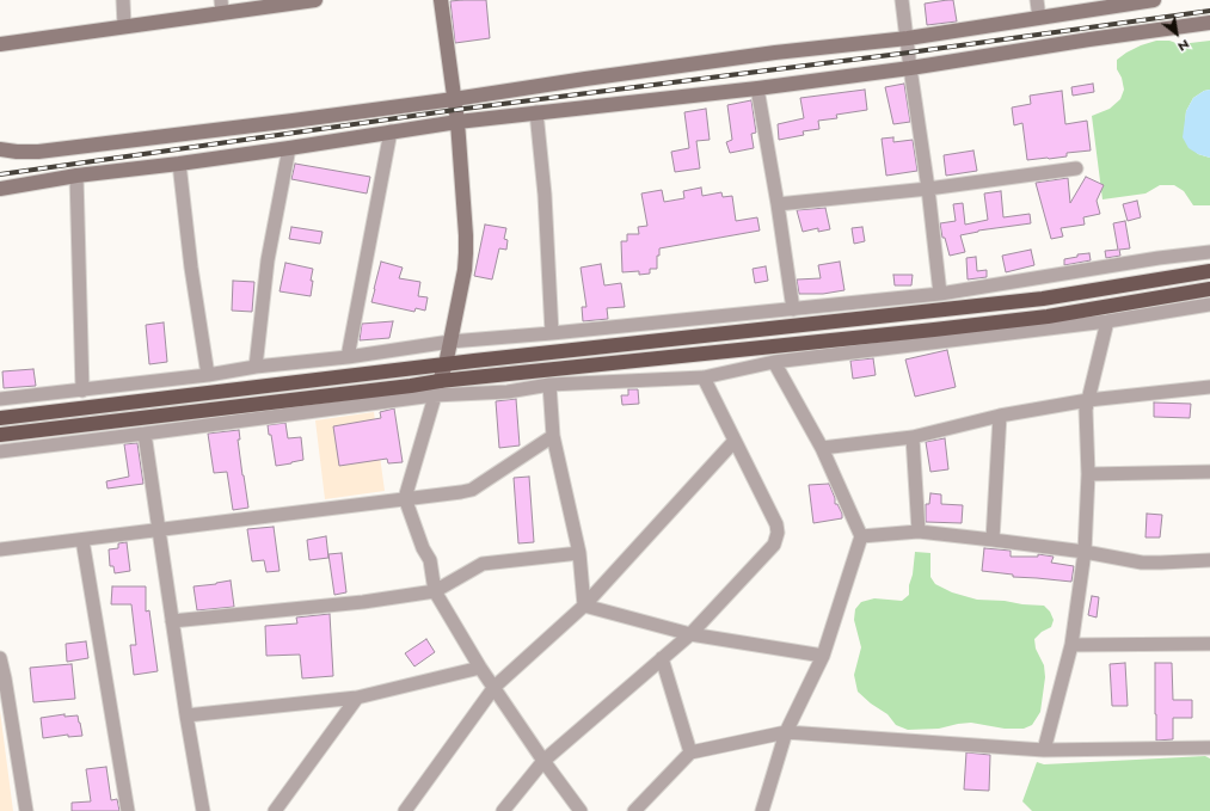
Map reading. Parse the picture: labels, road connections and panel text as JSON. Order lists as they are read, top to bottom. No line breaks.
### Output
{"north":"bottom right"}
